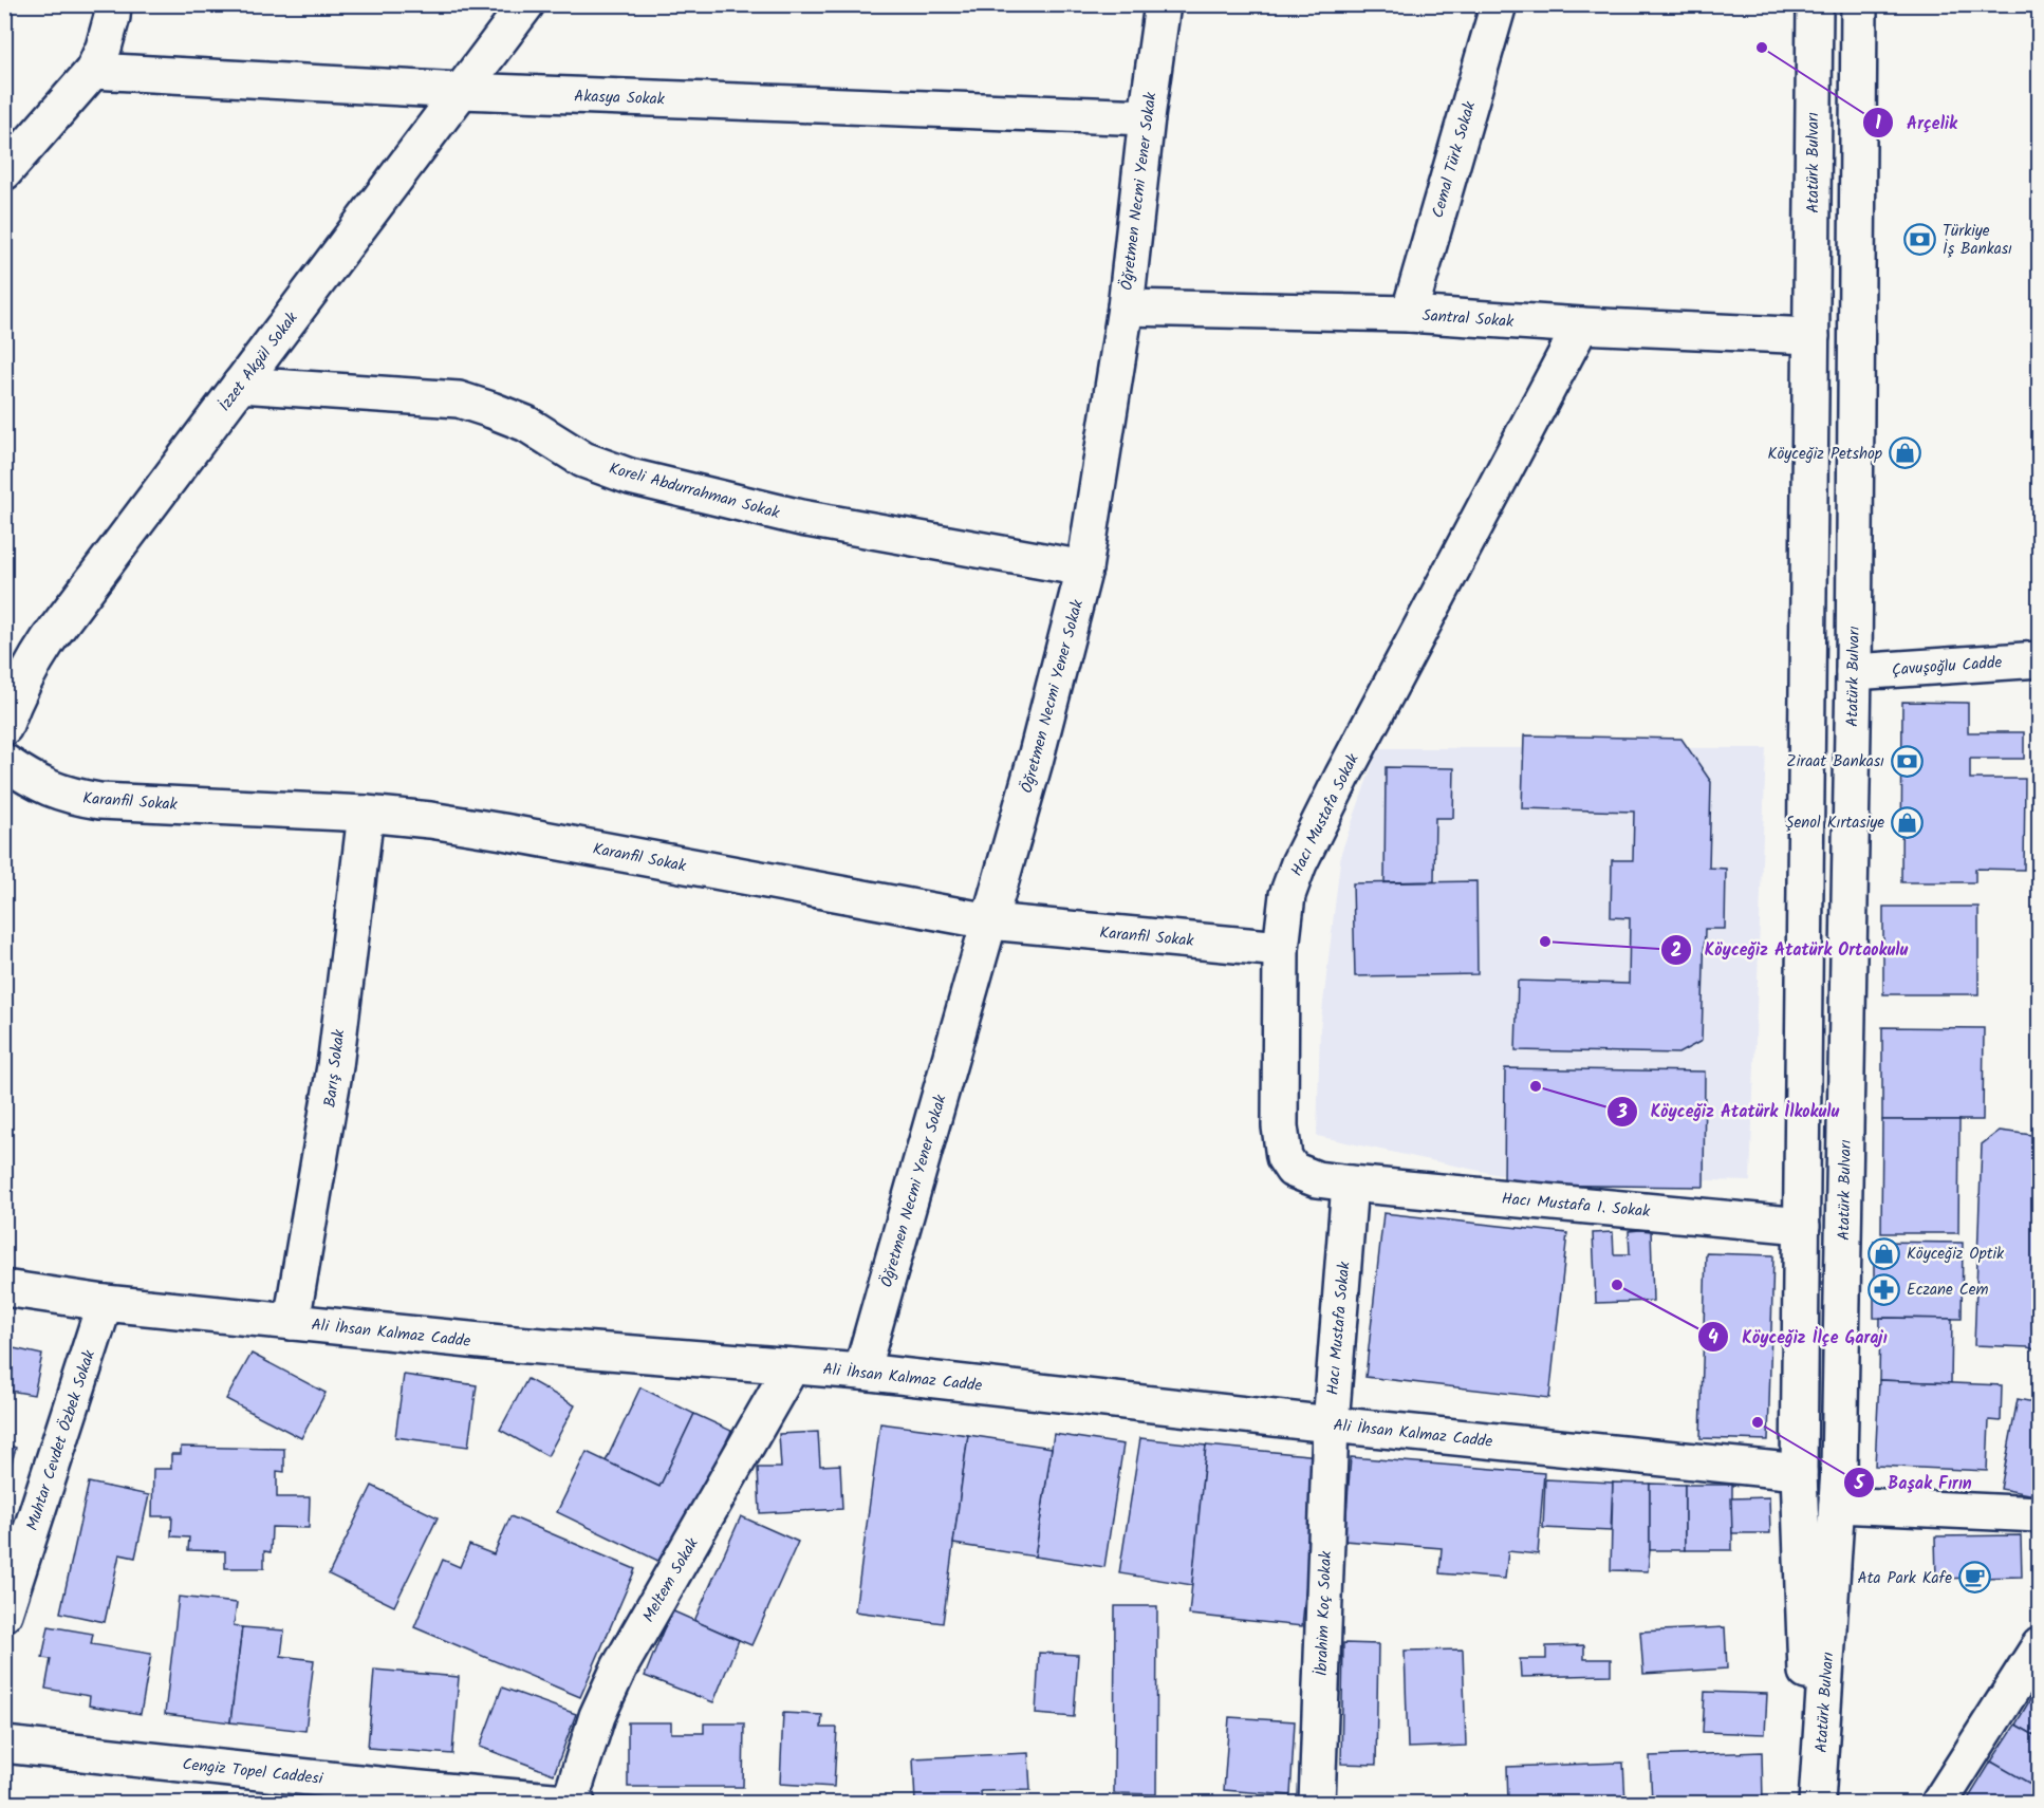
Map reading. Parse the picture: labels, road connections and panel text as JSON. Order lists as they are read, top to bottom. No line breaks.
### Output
{"streets":{"street":["Akasya Sokak","Cemal Türk Sokak","Atatürk Bulvarı","Öğretmen Necmi Yener Sokak","Santral Sokak","İzzet Akgül Sokak","Koreli Abdurrahman Sokak","Çavuşoğlu Cadde","Karanfil Sokak","Hacı Mustafa Sokak","Barış Sokak","Hacı Mustafa 1. Sokak","Ali İhsan Kalmaz Cadde","Muhtar Cevdet Özbek Sokak","Meltem Sokak","İbrahim Koç Sokak","Cengiz Topel Caddesi"]},"crossings":[["Akasya Sokak","Öğretmen Necmi Yener Sokak"],["Akasya Sokak","İzzet Akgül Sokak"],["Cemal Türk Sokak","Santral Sokak"],["Atatürk Bulvarı","Santral Sokak"],["Atatürk Bulvarı","Çavuşoğlu Cadde"],["Atatürk Bulvarı","Hacı Mustafa 1. Sokak"],["Atatürk Bulvarı","Ali İhsan Kalmaz Cadde"],["Öğretmen Necmi Yener Sokak","Santral Sokak"],["Öğretmen Necmi Yener Sokak","Koreli Abdurrahman Sokak"],["Öğretmen Necmi Yener Sokak","Karanfil Sokak"],["Öğretmen Necmi Yener Sokak","Ali İhsan Kalmaz Cadde"],["Santral Sokak","Hacı Mustafa Sokak"],["İzzet Akgül Sokak","Koreli Abdurrahman Sokak"],["Karanfil Sokak","Hacı Mustafa Sokak"],["Karanfil Sokak","Barış Sokak"],["Hacı Mustafa Sokak","Hacı Mustafa 1. Sokak"],["Hacı Mustafa Sokak","Ali İhsan Kalmaz Cadde"],["Hacı Mustafa Sokak","İbrahim Koç Sokak"],["Barış Sokak","Ali İhsan Kalmaz Cadde"],["Ali İhsan Kalmaz Cadde","Muhtar Cevdet Özbek Sokak"],["Ali İhsan Kalmaz Cadde","Meltem Sokak"],["Ali İhsan Kalmaz Cadde","İbrahim Koç Sokak"],["Meltem Sokak","Cengiz Topel Caddesi"]],"places":{"other":["Arçelik","Köyceğiz Atatürk Ortaokulu","Köyceğiz Atatürk İlkokulu","Köyceğiz İlçe Garajı","Başak Fırın"],"bank":["Türkiye İş Bankası","Ziraat Bankası"],"shop":["Köyceğiz Petshop","Şenol Kırtasiye","Köyceğiz Optik"],"pharmacy":["Eczane Cem"],"cafe":["Ata Park Kafe"]}}
